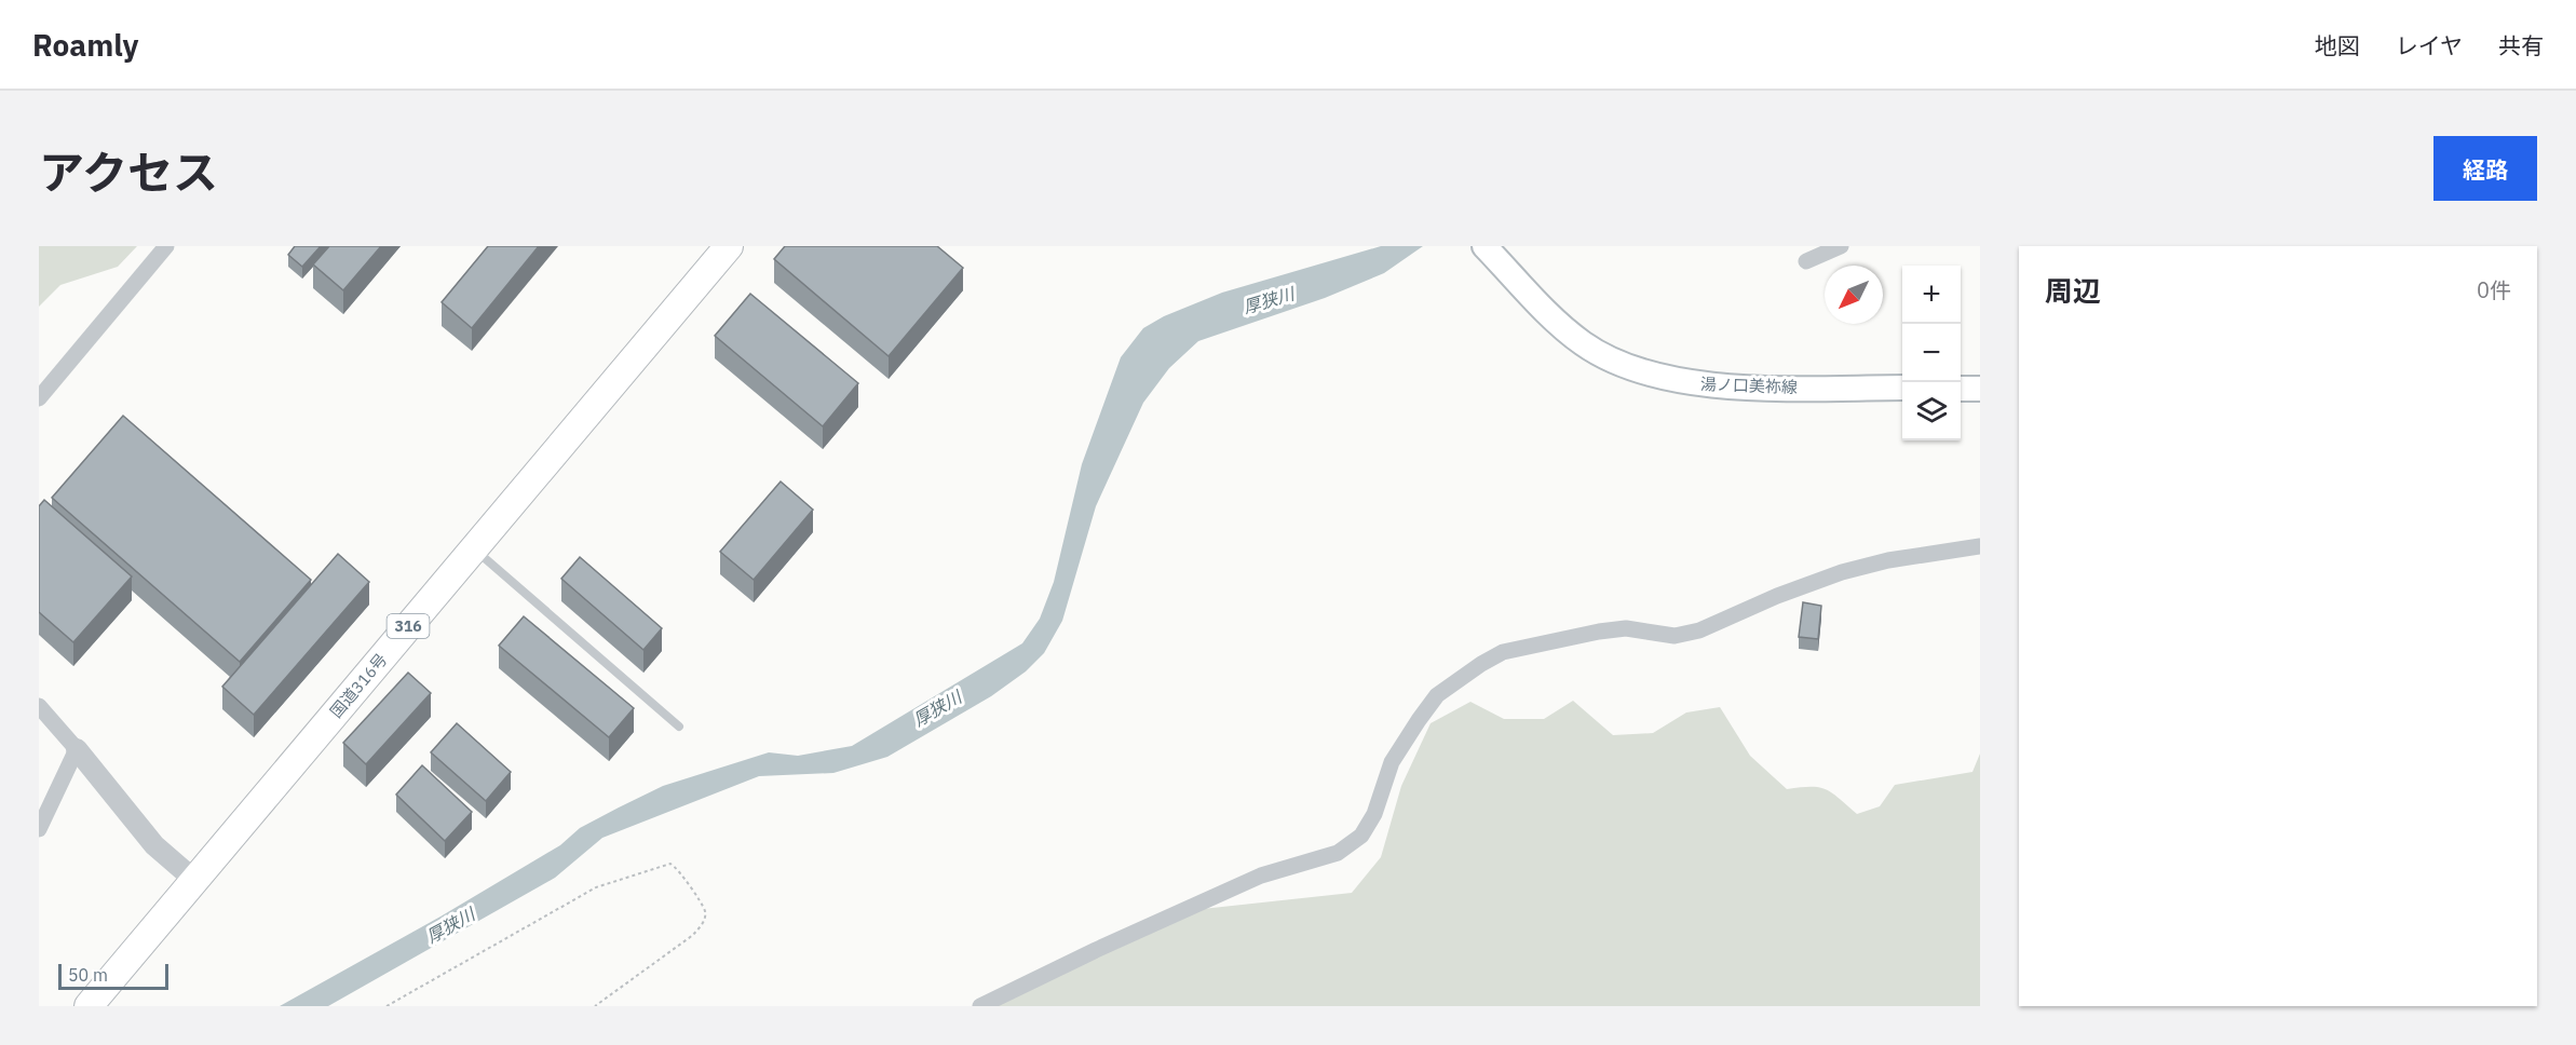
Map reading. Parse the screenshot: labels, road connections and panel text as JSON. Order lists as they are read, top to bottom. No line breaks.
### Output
{"streets":{"highway":["316","国道316号"],"main road":["湯ノ口美祢線"]},"water":["厚狭川"],"scale_bar":"50 m","north":"bottom left","page":{"header":"Roamly","nav":["地図","レイヤ","共有"],"title":"アクセス","buttons":"経路","heading":["周辺","0件"],"map_buttons":["+","−"],"scale":"50 m"}}
